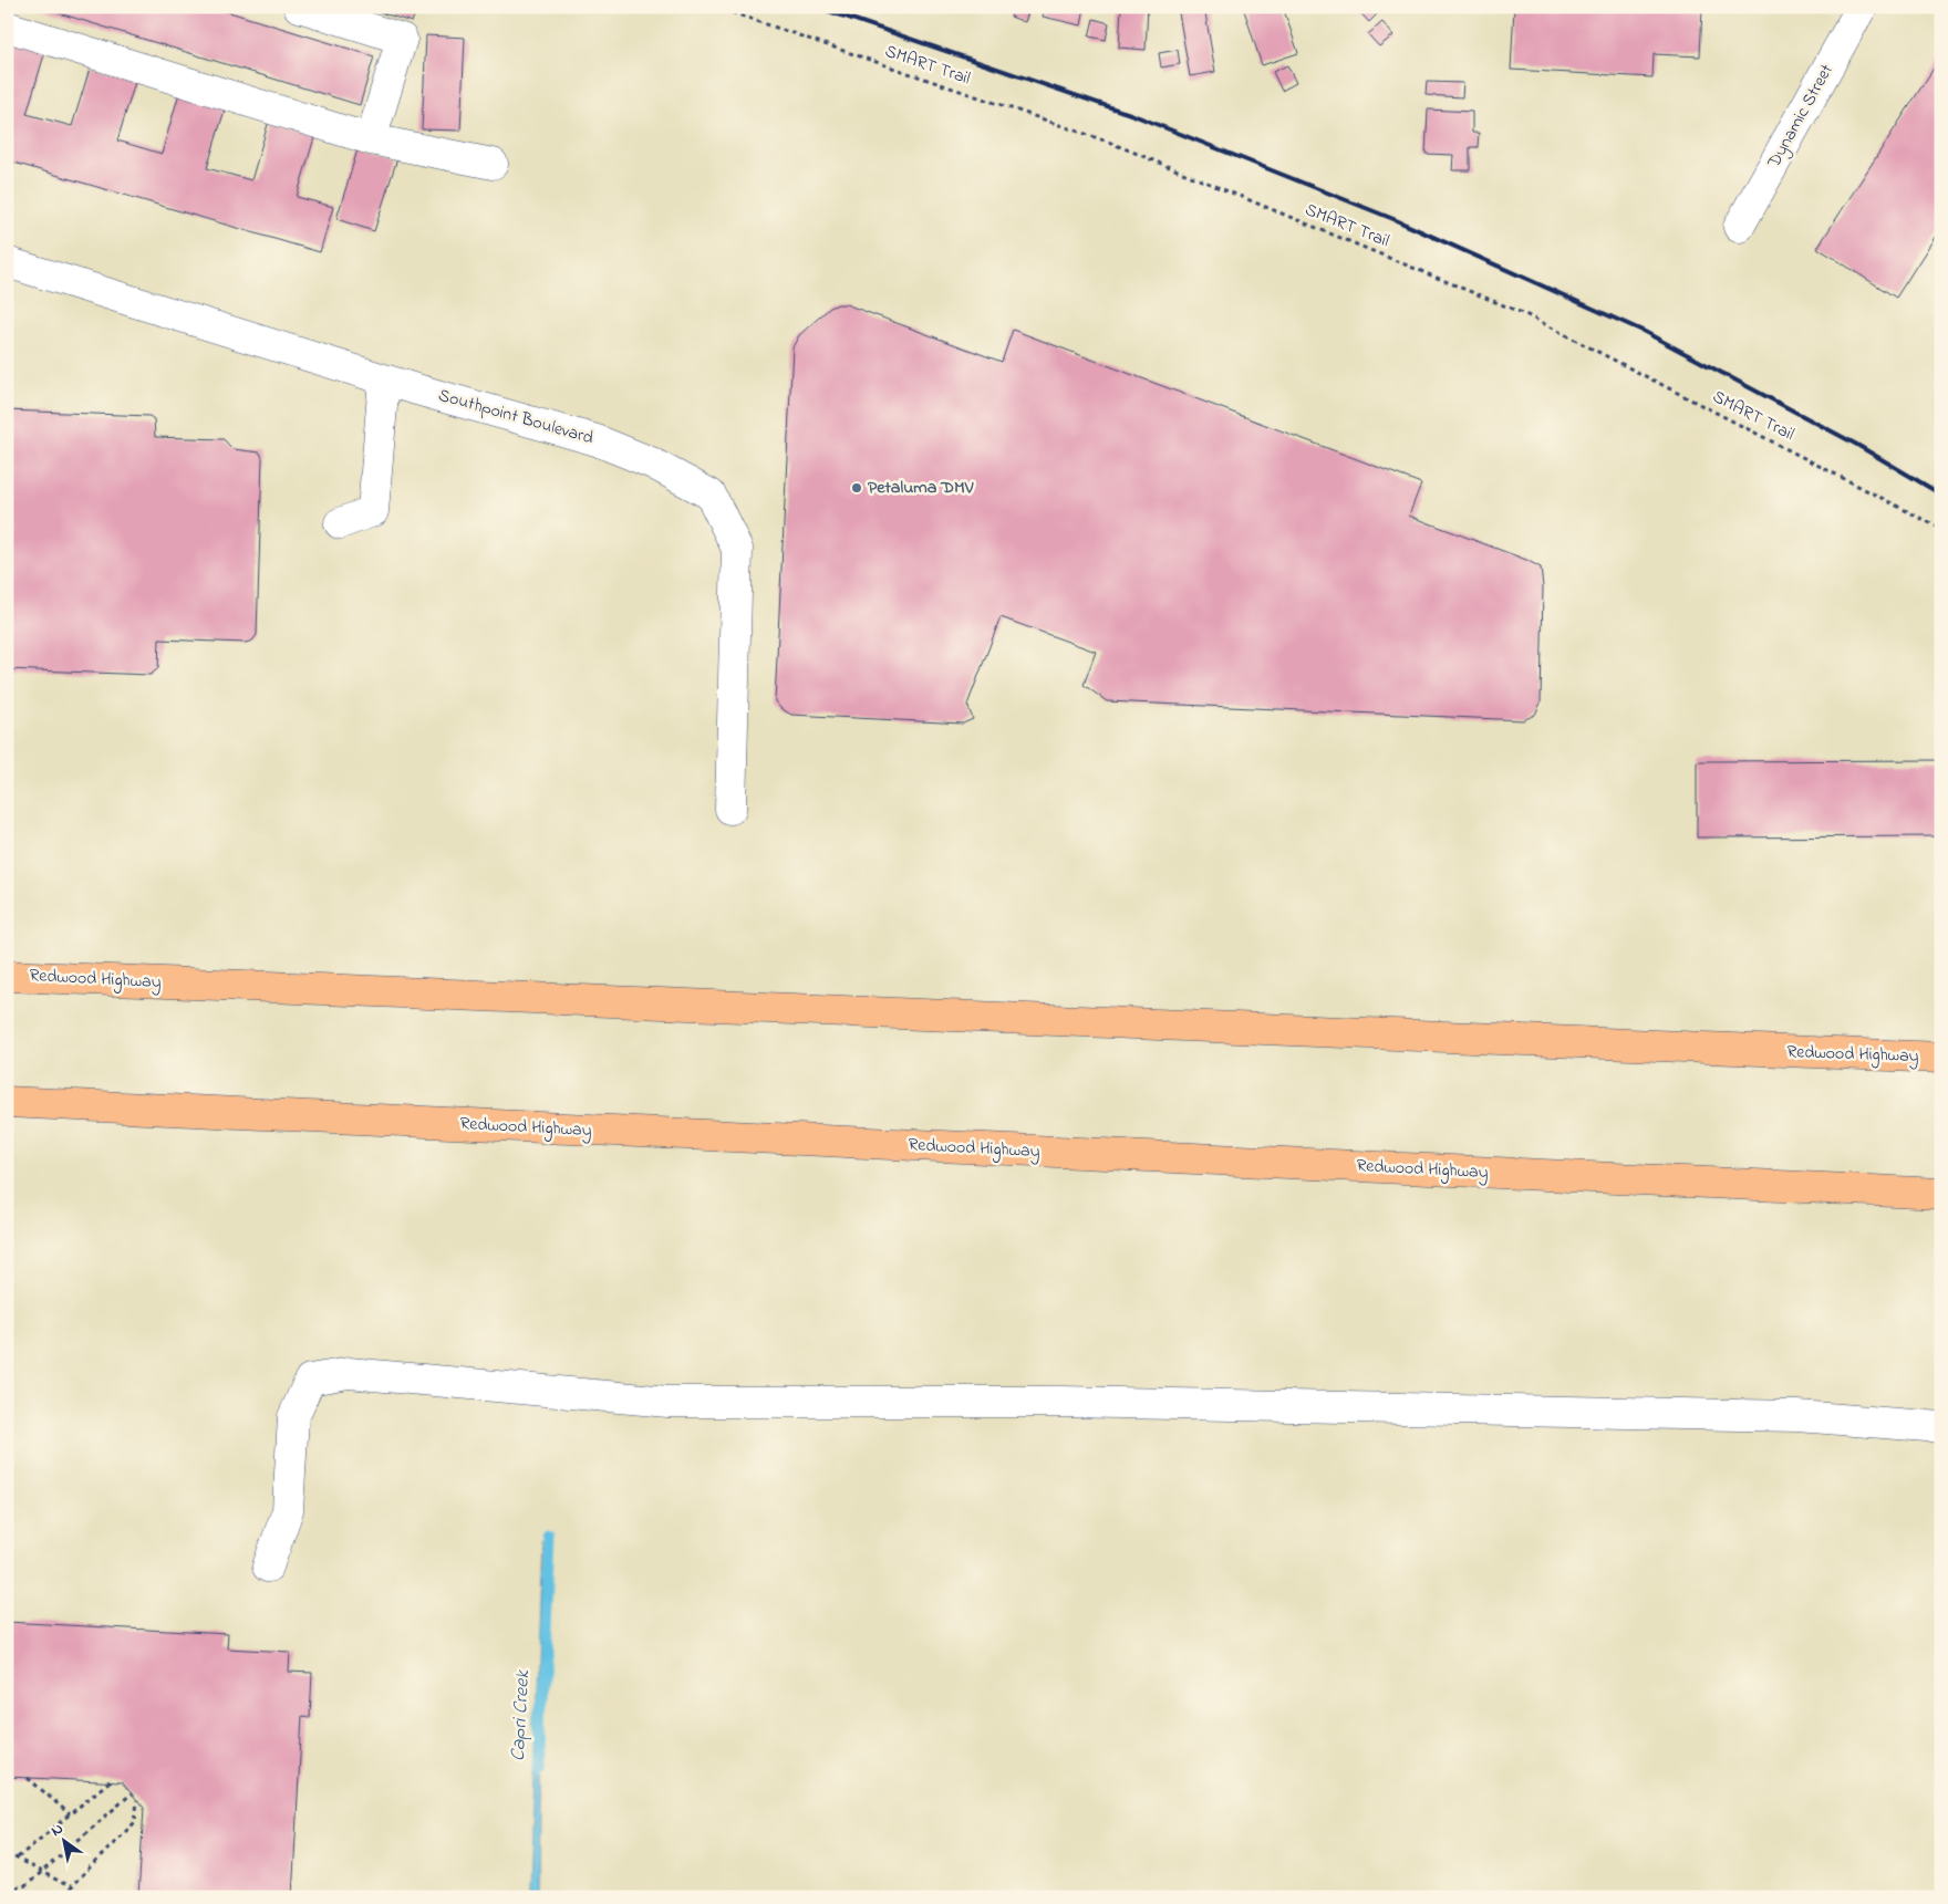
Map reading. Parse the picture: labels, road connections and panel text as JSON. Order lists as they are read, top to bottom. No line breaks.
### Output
{"streets":{"highway":["Redwood Highway"],"street":["Dynamic Street","Southpoint Boulevard"],"path":["SMART Trail"]},"water":["Capri Creek"],"places":["Petaluma DMV"],"north":"top left"}
